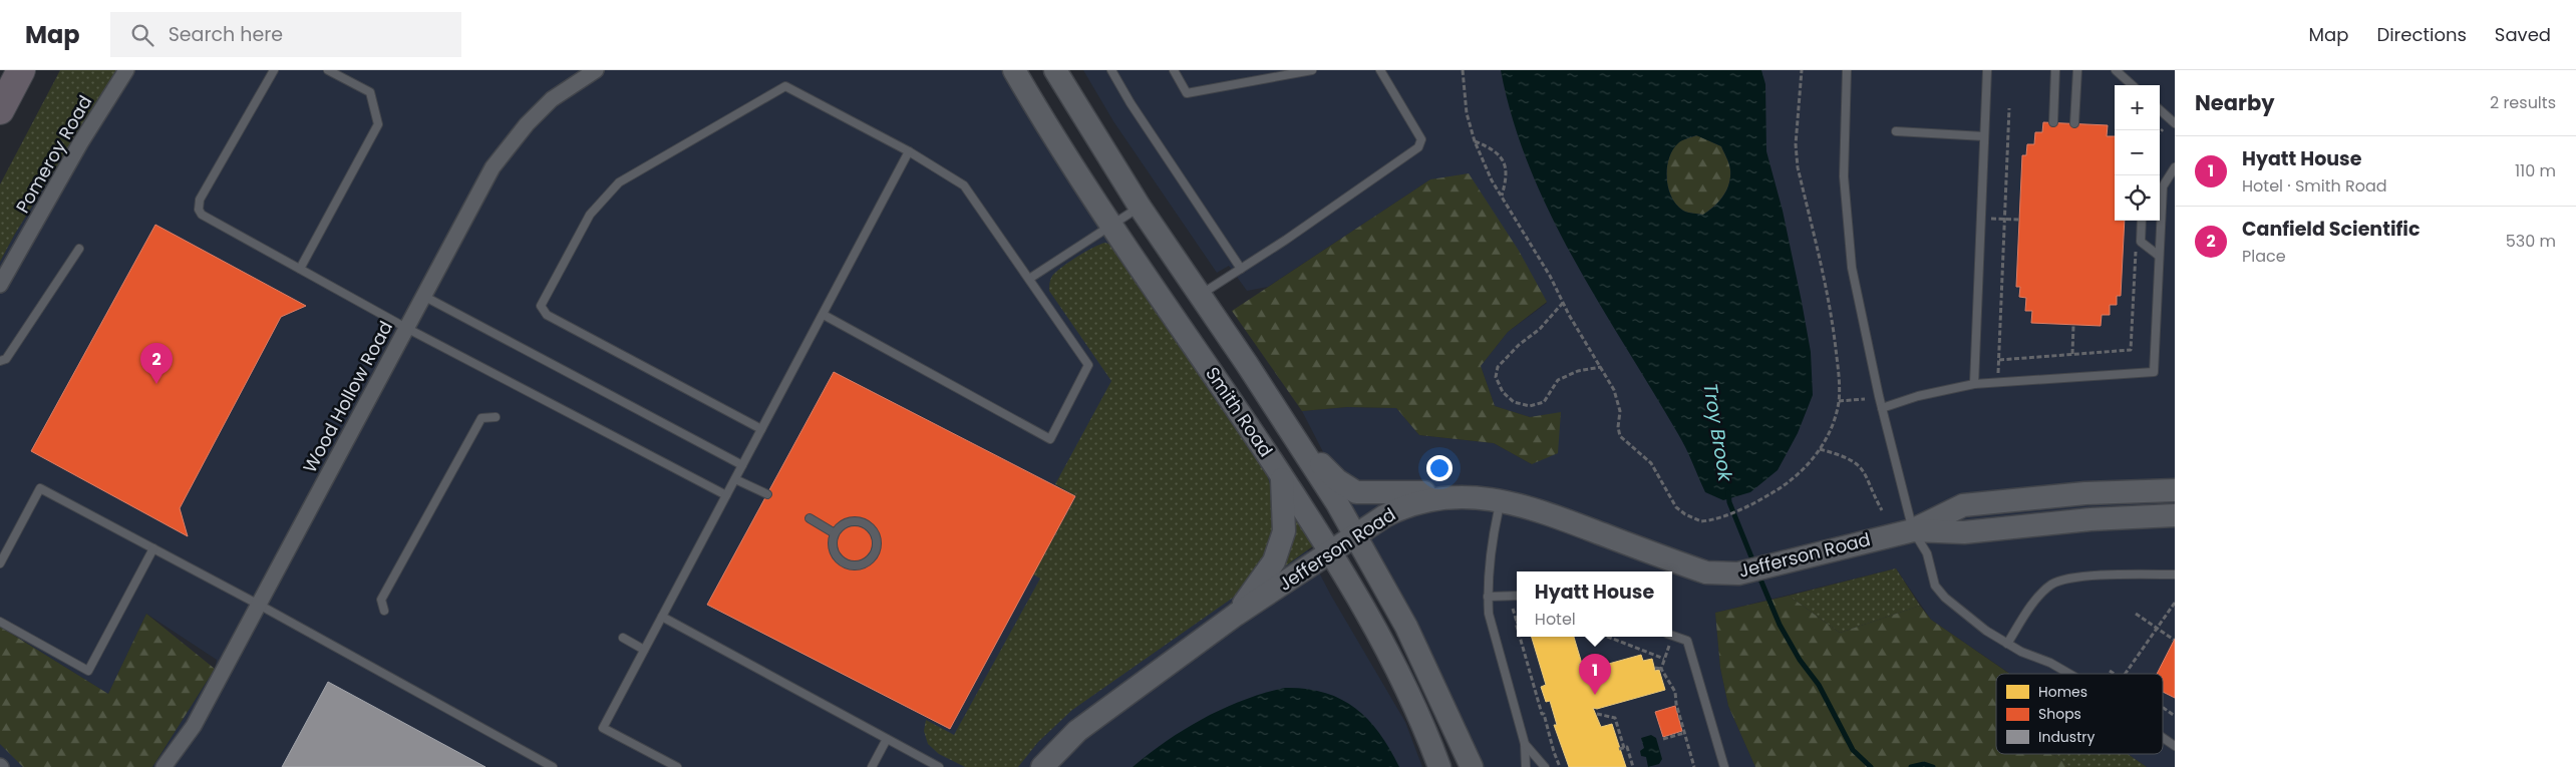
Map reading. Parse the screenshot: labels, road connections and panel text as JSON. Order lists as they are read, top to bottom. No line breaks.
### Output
{"streets":{"street":["Pomeroy Road","Wood Hollow Road","Smith Road","Jefferson Road"]},"crossings":[["Smith Road","Jefferson Road"]],"water":["Troy Brook"],"legend":["Homes","Shops","Industry"],"page":{"header":"Map","search":"Search here","nav":["Map","Directions","Saved"],"heading":["Nearby","2 results"],"map_buttons":["+","−"],"list":[{"mark":"1","name":"Hyatt House","note":"Hotel · Smith Road","value":"110 m"},{"mark":"2","name":"Canfield Scientific","note":"Place","value":"530 m"}],"pins":["2","1"],"popup":["Hyatt House","Hotel"]}}
